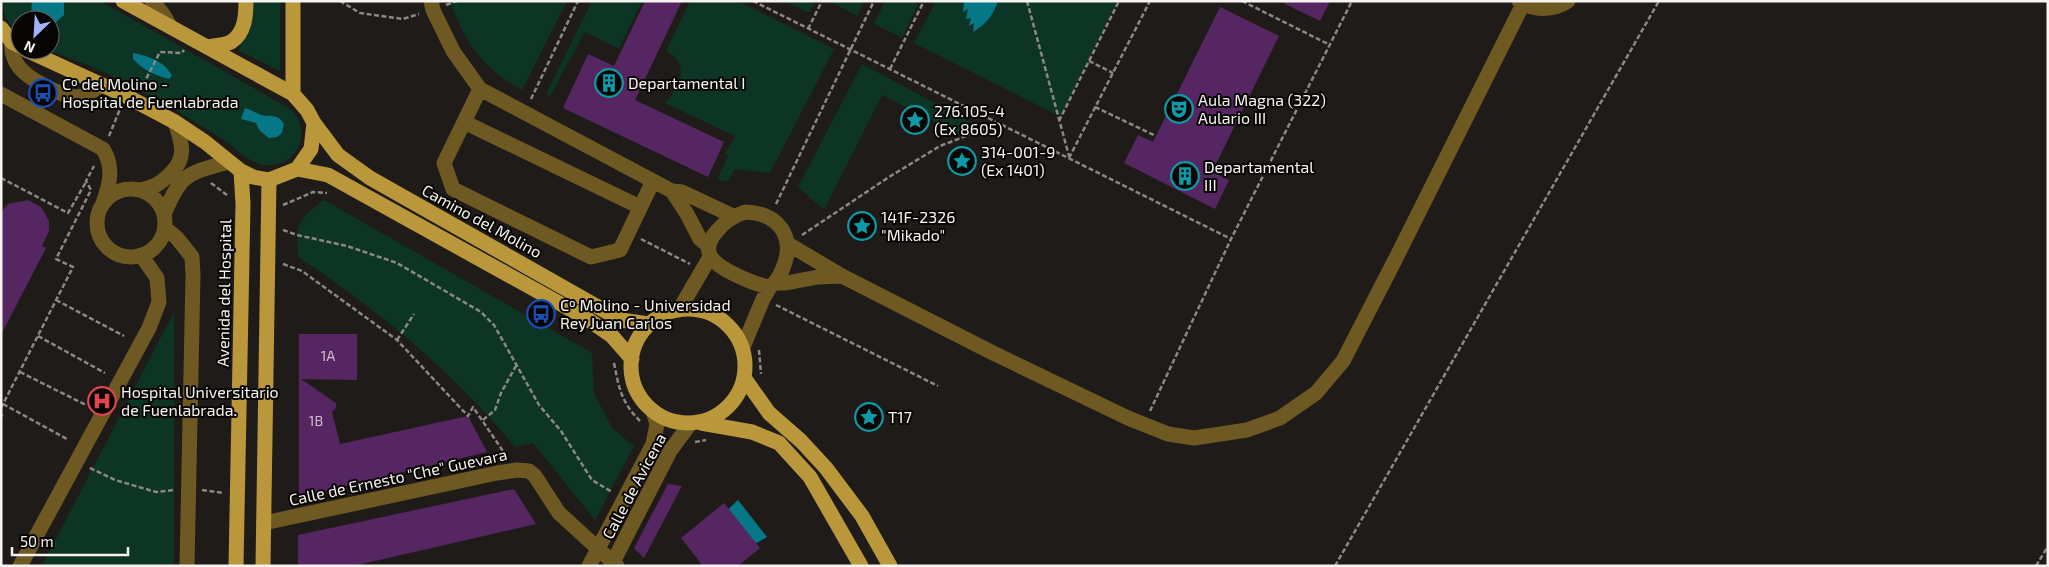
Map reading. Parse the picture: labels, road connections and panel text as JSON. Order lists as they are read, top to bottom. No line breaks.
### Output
{"streets":{"main road":["Camino del Molino","Avenida del Hospital"],"street":["Calle de Ernesto \"Che\" Guevara","Calle de Avicena"]},"crossings":[["Camino del Molino","Calle de Avicena"],["Calle de Ernesto \"Che\" Guevara","Calle de Avicena"]],"places":{"building":["Departamental I","Departamental III"],"bus stop":["Cº del Molino - Hospital de Fuenlabrada","Cº Molino - Universidad Rey Juan Carlos"],"theatre":["Aula Magna (322) Aulario III"],"place":["276.105-4 (Ex 8605)","314-001-9 (Ex 1401)","141F-2326 \"Mikado\"","T17"],"hospital":["Hospital Universitario de Fuenlabrada."]},"house_numbers":["1A","1B"],"scale_bar":"50 m","north":"bottom left"}
